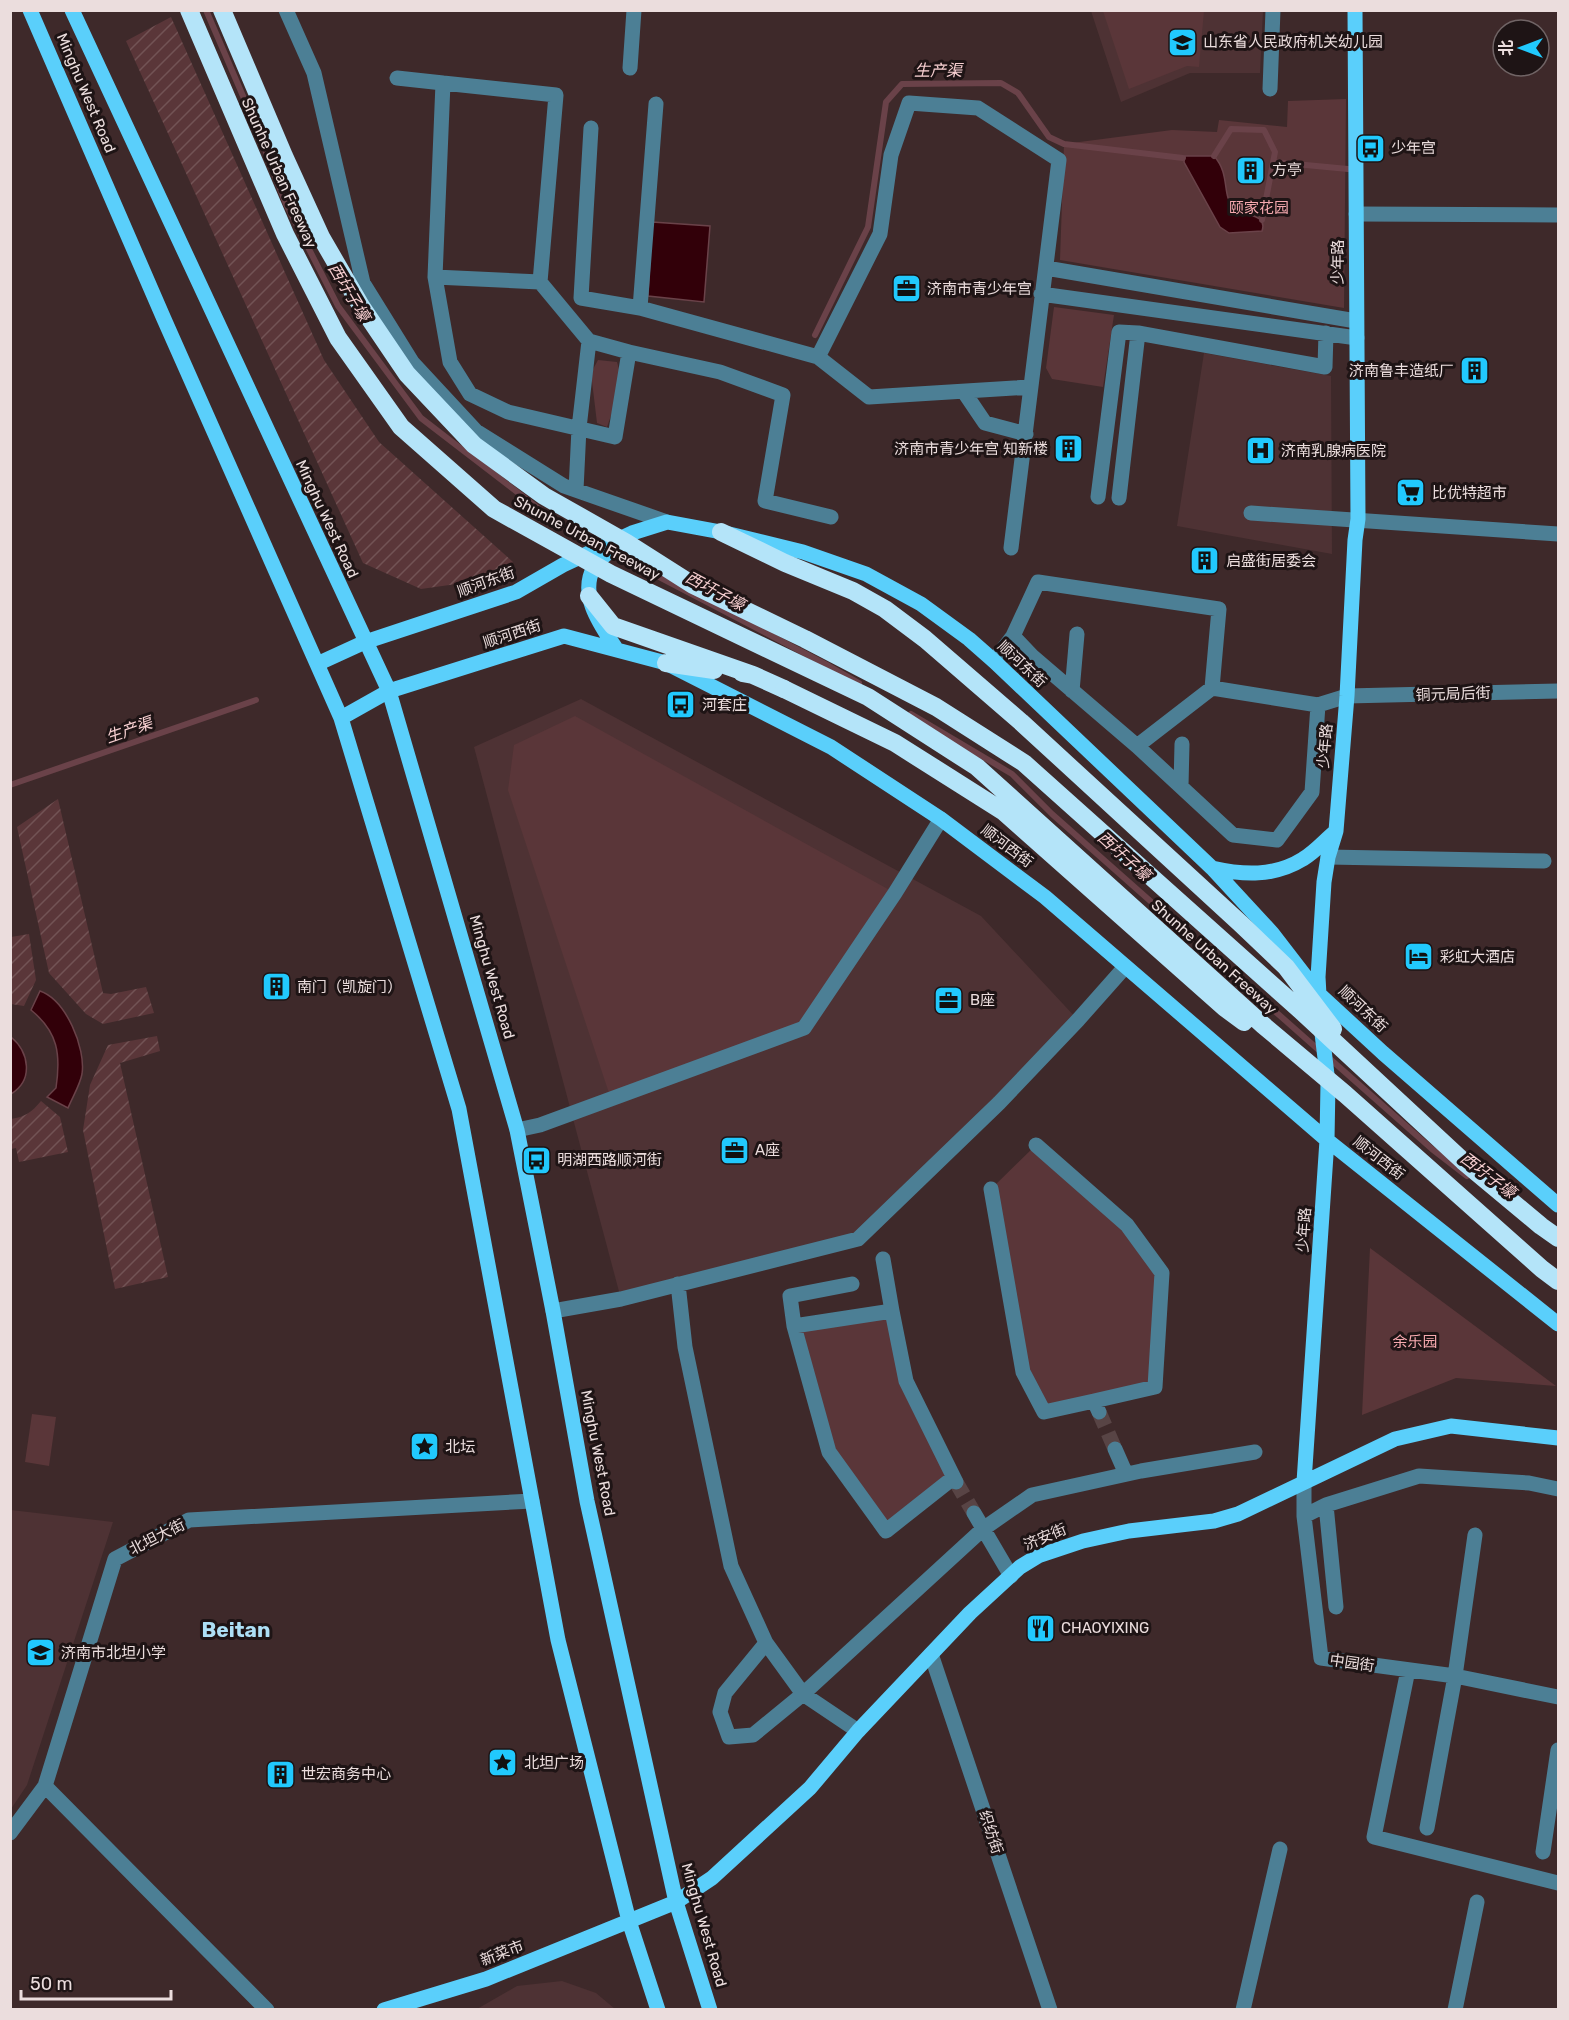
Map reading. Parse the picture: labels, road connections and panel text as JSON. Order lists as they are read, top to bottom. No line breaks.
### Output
{"streets":{"highway":["Shunhe Urban Freeway"],"main road":["Minghu West Road","少年路","顺河东街","顺河西街","济安街","新菜市"],"street":["铜元局后街","北坦大街","中园街","织纺街"]},"crossings":[["Minghu West Road","顺河东街"],["Minghu West Road","顺河西街"],["Minghu West Road","北坦大街"],["Minghu West Road","济安街"],["Minghu West Road","新菜市"],["少年路","顺河东街"],["少年路","顺河西街"],["少年路","铜元局后街"],["少年路","济安街"],["少年路","中园街"],["济安街","中园街"],["济安街","织纺街"],["济安街","新菜市"]],"districts":["Beitan"],"water":["生产渠","西圩子壕"],"parks":["颐家花园","余乐园"],"places":{"school or university":["山东省人民政府机关幼儿园","济南市北坦小学"],"bus stop":["少年宫","河套庄","明湖西路顺河街"],"building":["方亭","济南鲁丰造纸厂","济南市青少年宫 知新楼","启盛街居委会","南门（凯旋门）","世宏商务中心"],"office":["济南市青少年宫","B座","A座"],"hospital":["济南乳腺病医院"],"supermarket":["比优特超市"],"hotel":["彩虹大酒店"],"place":["北坛","北坦广场"],"restaurant":["CHAOYIXING"]},"scale_bar":"50 m","north":"left"}
